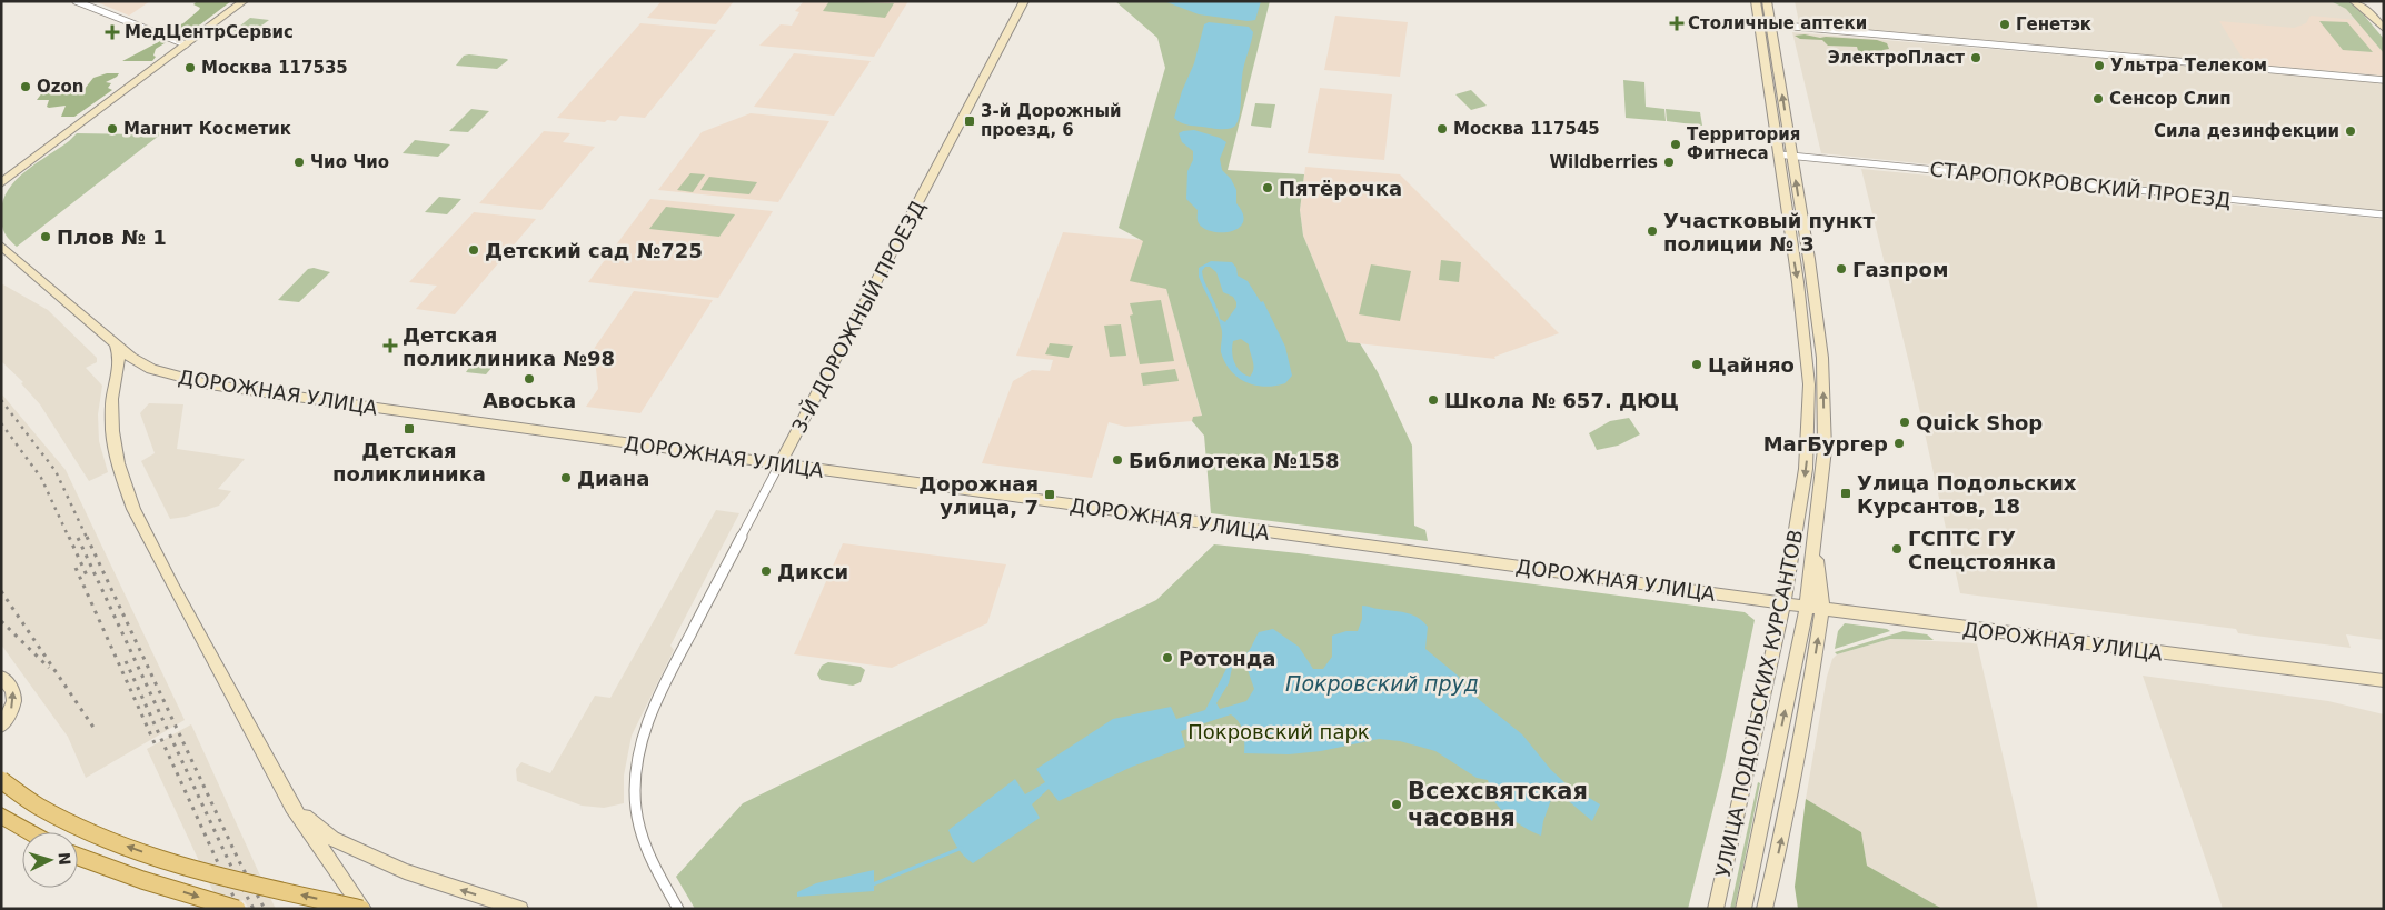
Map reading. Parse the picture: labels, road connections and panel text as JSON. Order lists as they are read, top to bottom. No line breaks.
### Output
{"streets":{"main road":["3-Й ДОРОЖНЫЙ ПРОЕЗД","ДОРОЖНАЯ УЛИЦА","УЛИЦА ПОДОЛЬСКИХ КУРСАНТОВ"],"street":["СТАРОПОКРОВСКИЙ ПРОЕЗД"]},"crossings":[["СТАРОПОКРОВСКИЙ ПРОЕЗД","УЛИЦА ПОДОЛЬСКИХ КУРСАНТОВ"],["3-Й ДОРОЖНЫЙ ПРОЕЗД","ДОРОЖНАЯ УЛИЦА"],["ДОРОЖНАЯ УЛИЦА","УЛИЦА ПОДОЛЬСКИХ КУРСАНТОВ"]],"water":["Покровский пруд"],"parks":["Покровский парк"],"places":{"health":["Столичные аптеки","МедЦентрСервис","Детская поликлиника №98"],"other":["Генетэк","ЭлектроПласт","Ультра Телеком","Москва 117535","Ozon","Сенсор Слип","Магнит Косметик","Москва 117545","Сила дезинфекции","Территория Фитнеса","Чио Чио","Wildberries","Пятёрочка","Участковый пункт полиции № 3","Плов № 1","Детский сад №725","Газпром","Цайняо","Авоська","Школа № 657. ДЮЦ","Quick Shop","МагБургер","Библиотека №158","Диана","ГСПТС ГУ Спецстоянка","Дикси","Ротонда","Всехсвятская часовня"],"transit":["3-й Дорожный проезд, 6","Детская поликлиника","Улица Подольских Курсантов, 18","Дорожная улица, 7"]},"north":"right"}
